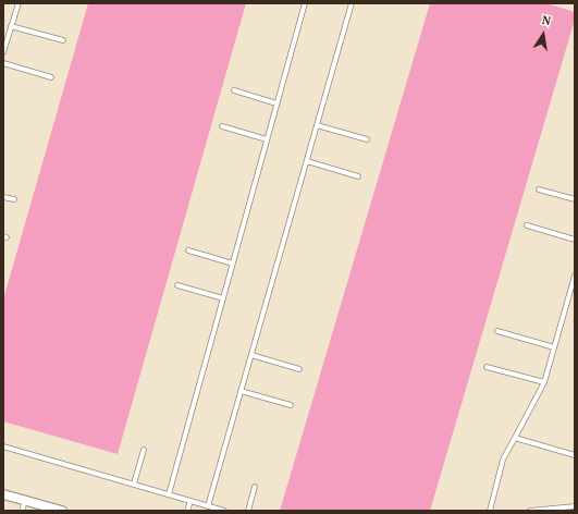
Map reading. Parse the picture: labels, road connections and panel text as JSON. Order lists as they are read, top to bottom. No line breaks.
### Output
{"north":"top"}
